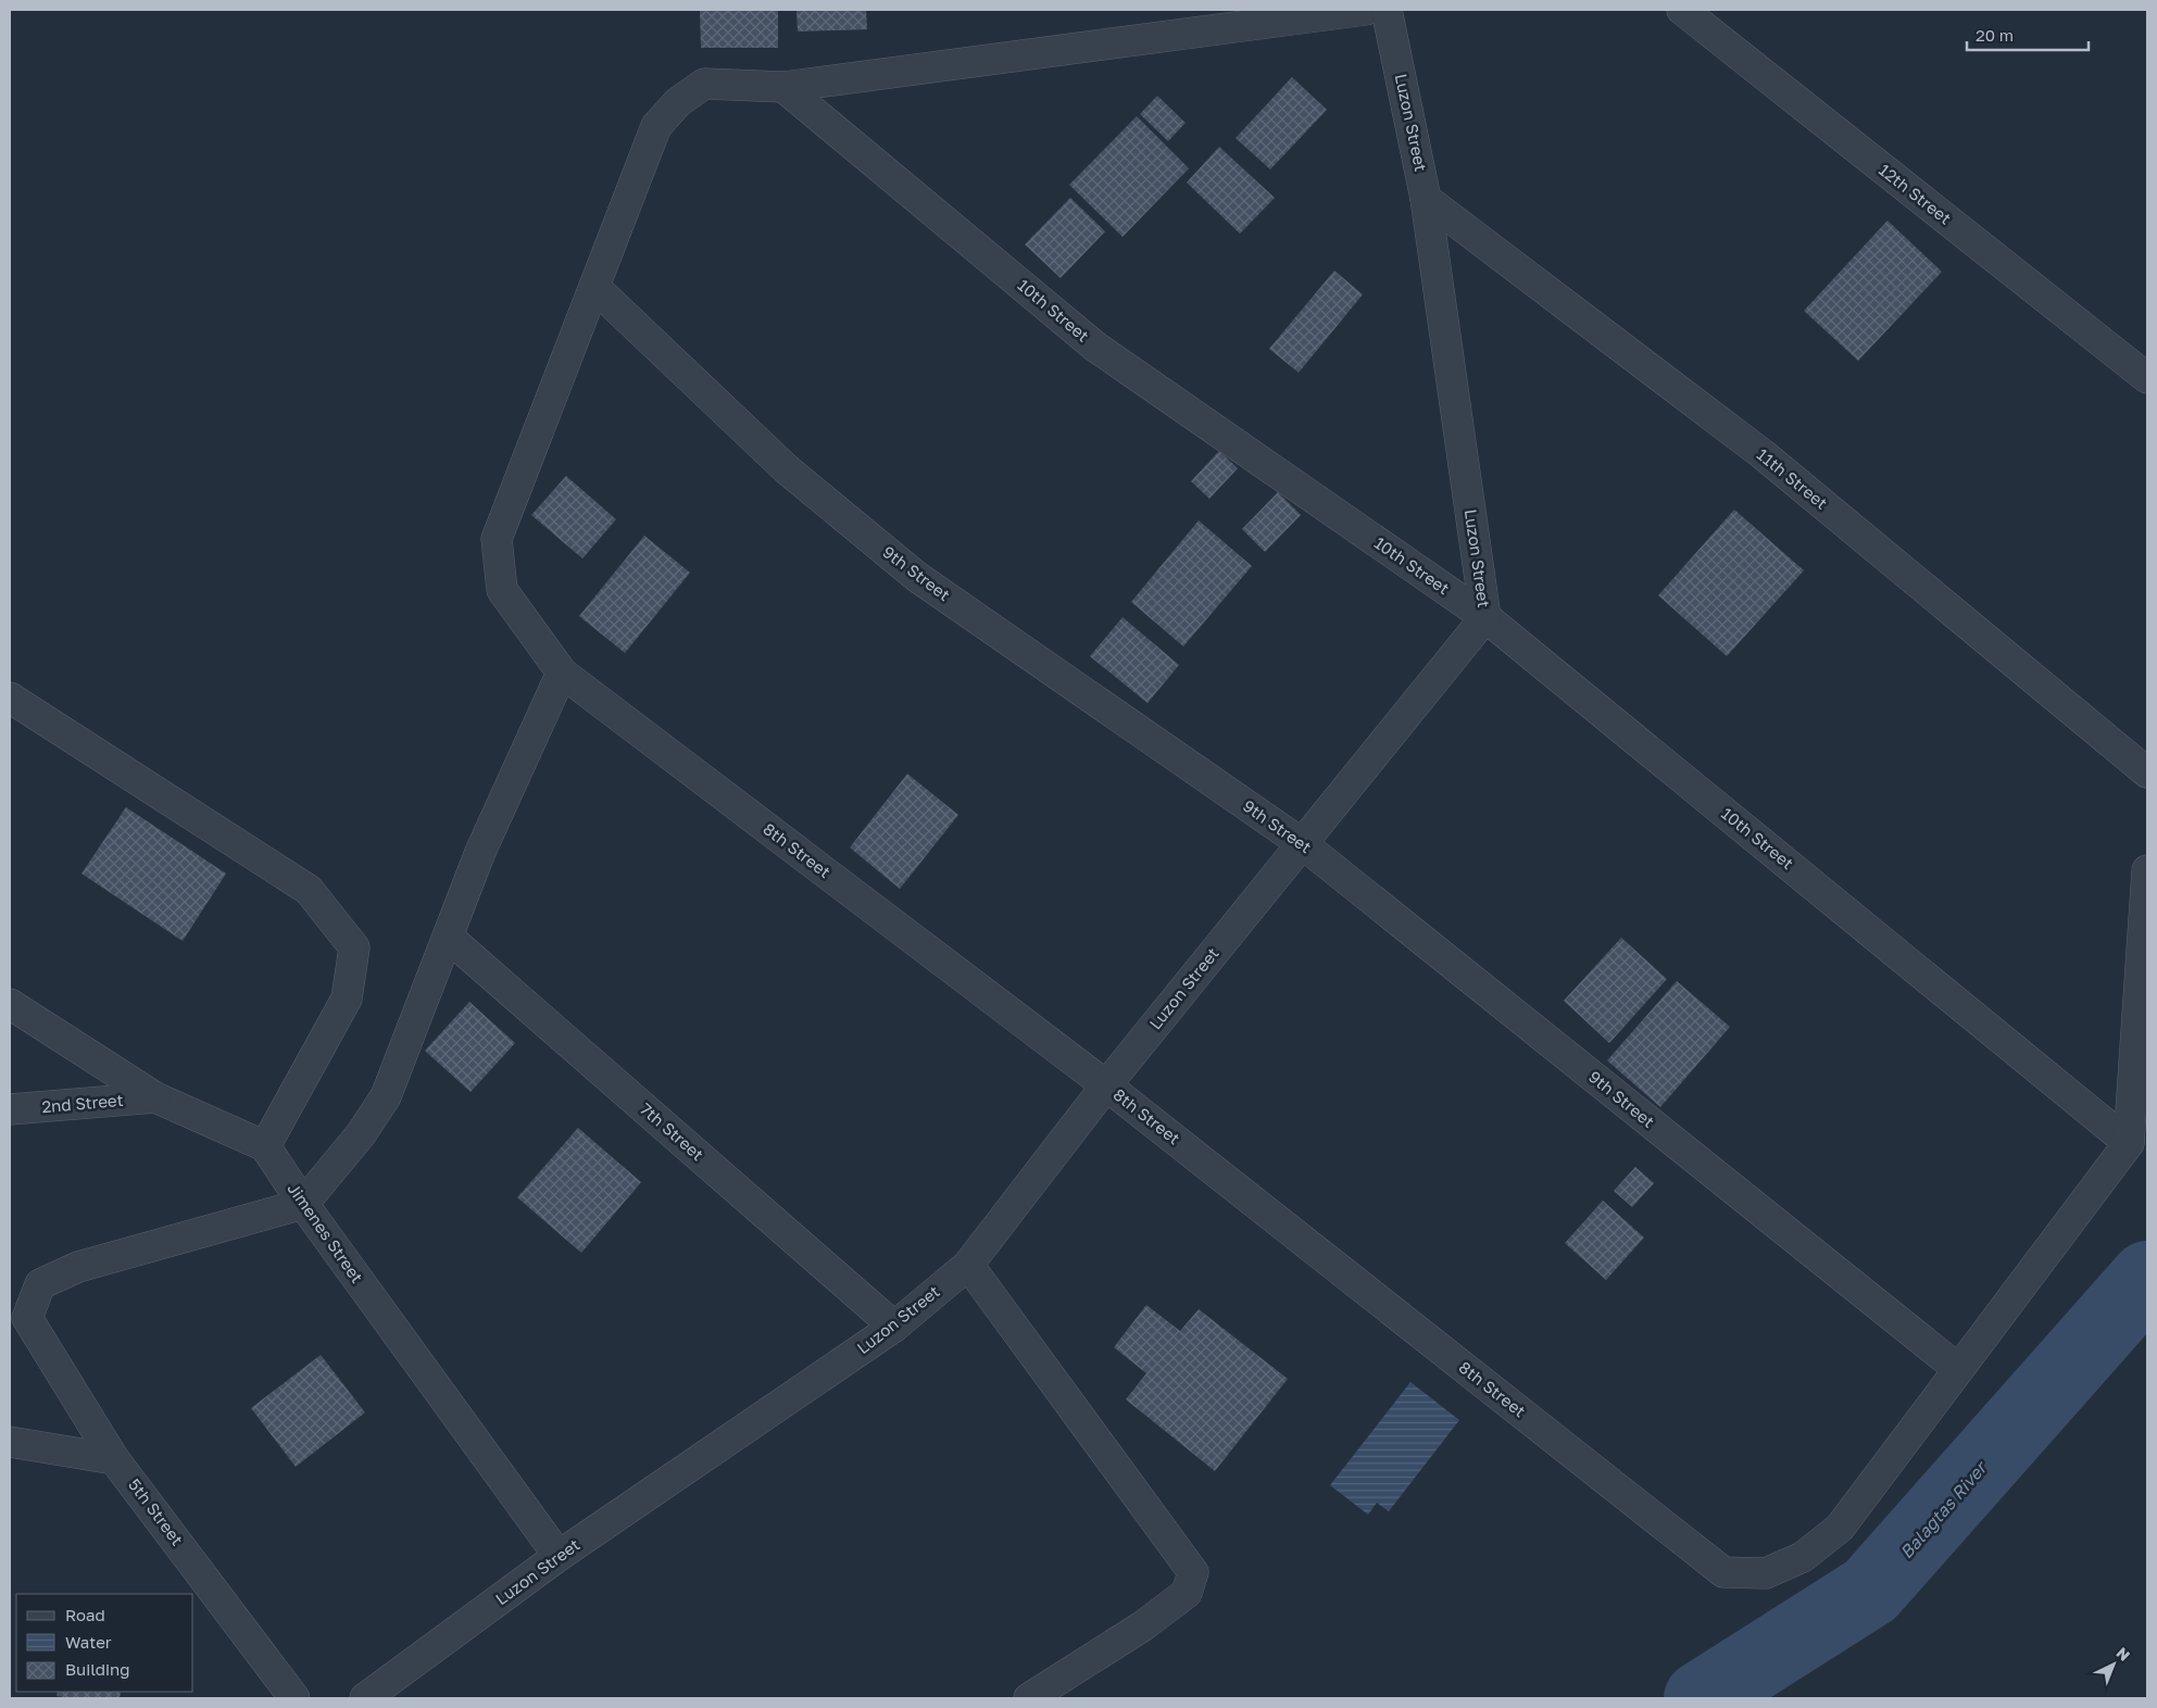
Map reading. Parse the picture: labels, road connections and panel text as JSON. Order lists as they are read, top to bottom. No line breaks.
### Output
{"streets":{"street":["Luzon Street","12th Street","10th Street","11th Street","9th Street","8th Street","2nd Street","7th Street","Jimenes Street","5th Street"]},"crossings":[["Luzon Street","10th Street"],["Luzon Street","11th Street"],["Luzon Street","9th Street"],["Luzon Street","8th Street"],["Luzon Street","7th Street"],["Luzon Street","Jimenes Street"],["10th Street","8th Street"],["9th Street","8th Street"],["Jimenes Street","5th Street"]],"water":["Balagtas River"],"legend":["Road","Water","Building"],"scale_bar":"20 m","north":"top right"}
